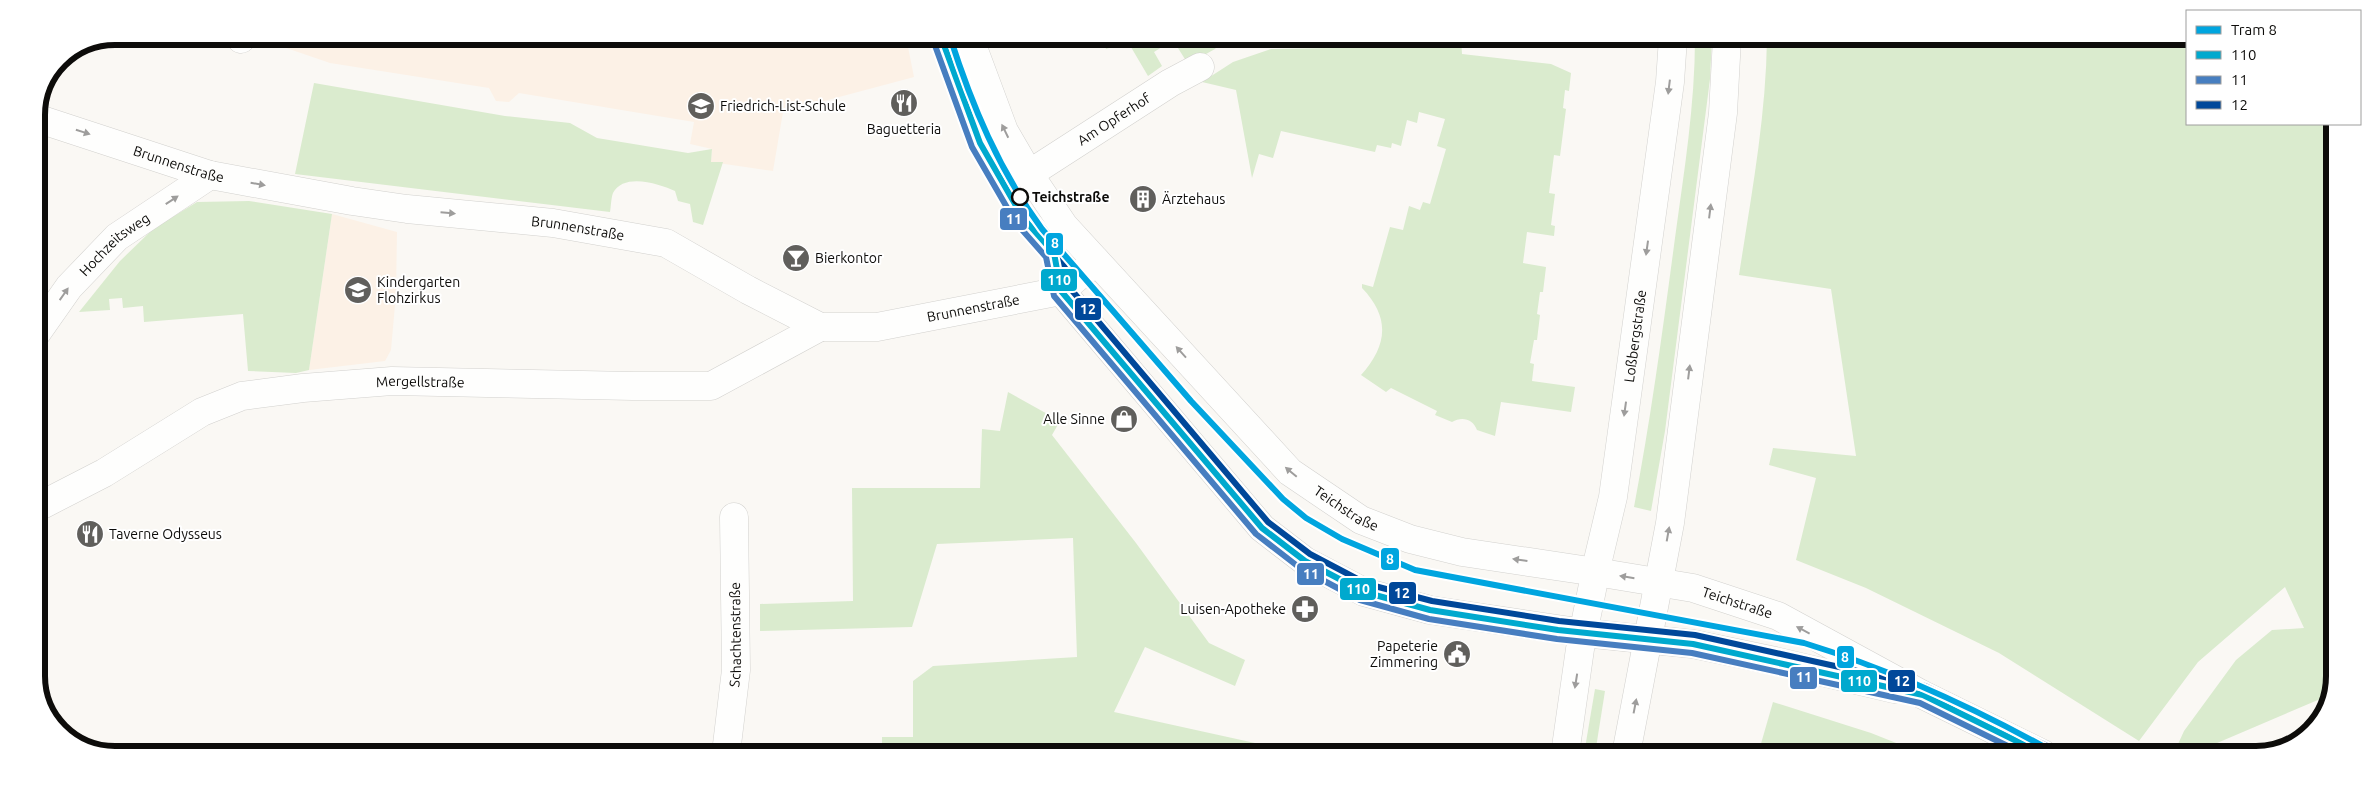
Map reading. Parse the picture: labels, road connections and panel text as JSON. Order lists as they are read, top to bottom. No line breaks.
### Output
{"streets":{"street":["Am Opferhof","Brunnenstraße","Hochzeitsweg","Loßbergstraße","Mergellstraße","Teichstraße","Schachtenstraße"]},"crossings":[["Am Opferhof","Teichstraße"],["Brunnenstraße","Hochzeitsweg"],["Brunnenstraße","Mergellstraße"],["Brunnenstraße","Teichstraße"],["Loßbergstraße","Teichstraße"]],"one_way":["Brunnenstraße","Hochzeitsweg"],"places":{"restaurant":["Baguetteria","Taverne Odysseus"],"school or university":["Friedrich-List-Schule","Kindergarten Flohzirkus"],"other":["Teichstraße"],"building":["Ärztehaus"],"bar":["Bierkontor"],"shop":["Alle Sinne"],"pharmacy":["Luisen-Apotheke"],"public building":["Papeterie Zimmering"]},"lines":["tram line 8","transit line 110","transit line 11","transit line 12"],"legend":["Tram 8","110","11","12"]}
